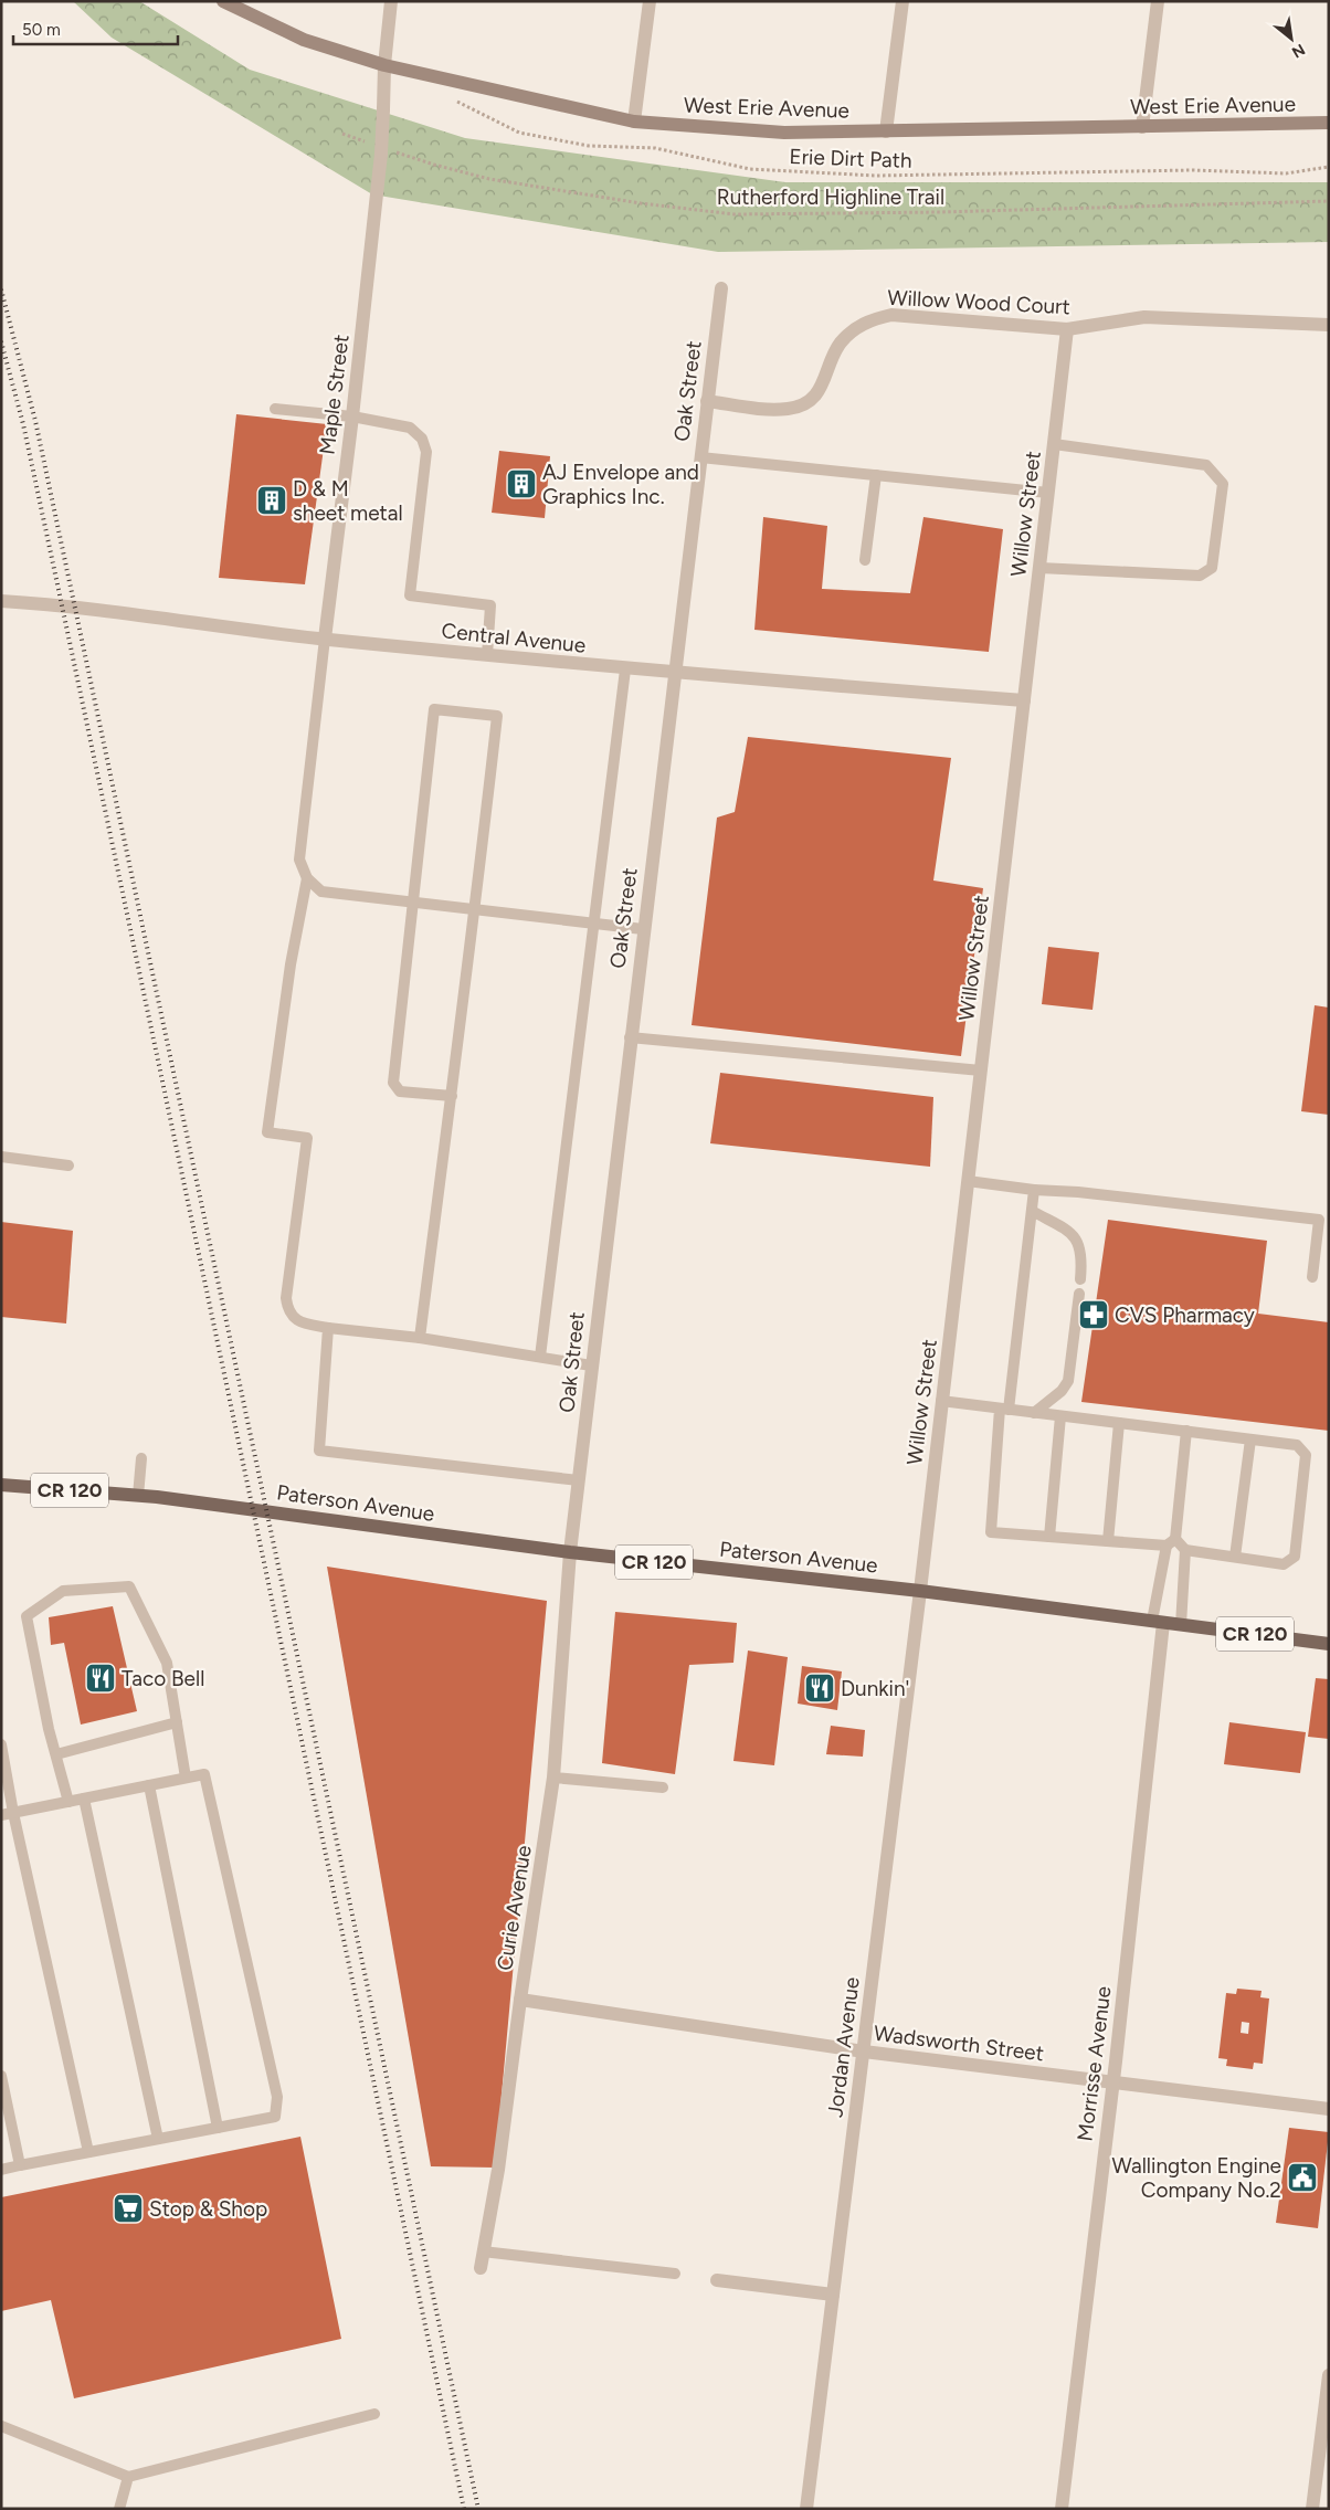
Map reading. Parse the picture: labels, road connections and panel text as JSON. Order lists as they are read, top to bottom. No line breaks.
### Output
{"streets":{"main road":["CR 120","Paterson Avenue"],"street":["West Erie Avenue","Willow Wood Court","Oak Street","Maple Street","Willow Street","Central Avenue","Curie Avenue","Wadsworth Street","Jordan Avenue","Morrisse Avenue"],"path":["Erie Dirt Path","Rutherford Highline Trail"]},"crossings":[["West Erie Avenue","Maple Street"],["Rutherford Highline Trail","Maple Street"],["Willow Wood Court","Oak Street"],["Willow Wood Court","Willow Street"],["Oak Street","Central Avenue"],["Oak Street","Paterson Avenue"],["Oak Street","Curie Avenue"],["Maple Street","Central Avenue"],["Willow Street","Central Avenue"],["Willow Street","Paterson Avenue"],["Willow Street","Jordan Avenue"],["Paterson Avenue","Curie Avenue"],["Paterson Avenue","Jordan Avenue"],["Paterson Avenue","Morrisse Avenue"],["Curie Avenue","Wadsworth Street"],["Wadsworth Street","Jordan Avenue"],["Wadsworth Street","Morrisse Avenue"]],"places":{"building":["AJ Envelope and Graphics Inc.","D & M sheet metal"],"pharmacy":["CVS Pharmacy"],"restaurant":["Taco Bell","Dunkin'"],"public building":["Wallington Engine Company No.2"],"supermarket":["Stop & Shop"]},"scale_bar":"50 m","north":"bottom right"}
